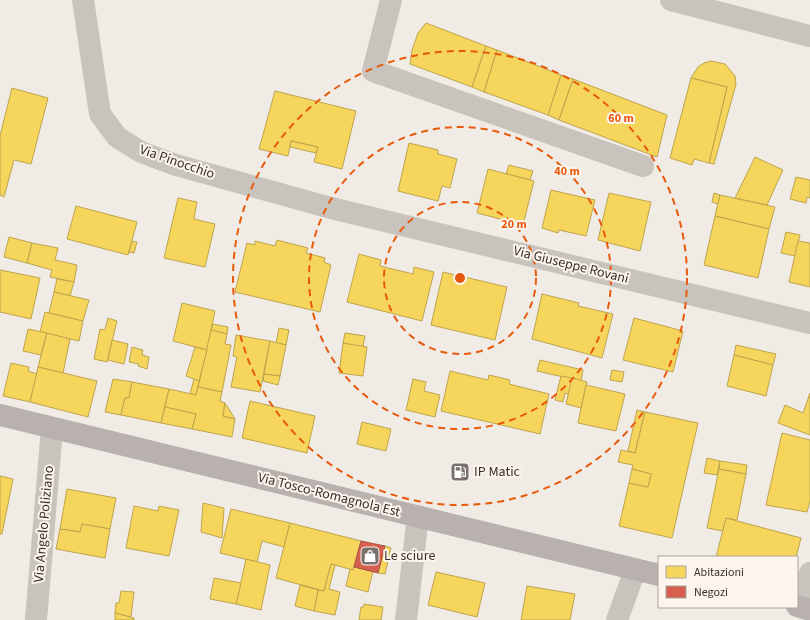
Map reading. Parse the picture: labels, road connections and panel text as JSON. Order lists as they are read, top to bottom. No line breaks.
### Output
{"streets":{"main road":["Via Tosco-Romagnola Est"],"street":["Via Pinocchio","Via Giuseppe Rovani","Via Angelo Poliziano"]},"crossings":[["Via Pinocchio","Via Giuseppe Rovani"],["Via Tosco-Romagnola Est","Via Angelo Poliziano"]],"places":{"fuel station":["IP Matic"],"shop":["Le sciure"]},"legend":["Abitazioni","Negozi"],"rings":["60 m","40 m","20 m"]}
